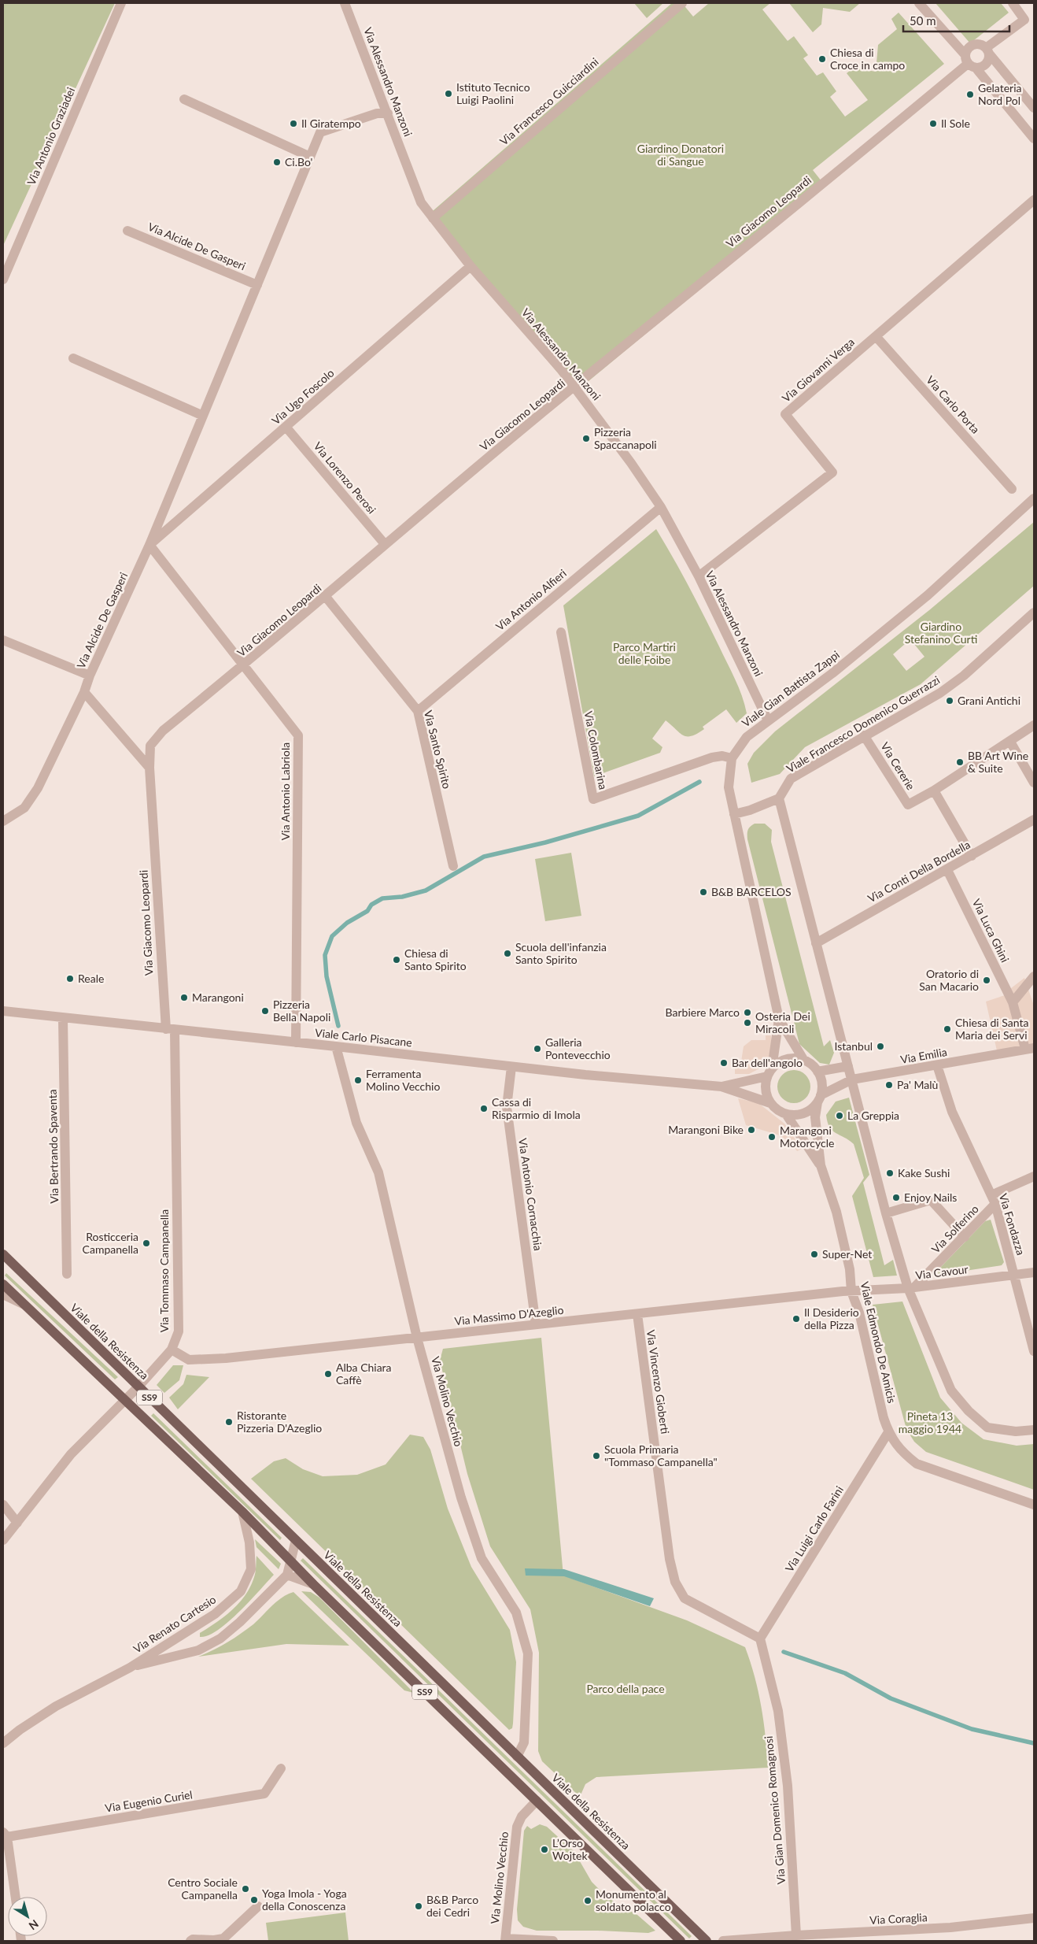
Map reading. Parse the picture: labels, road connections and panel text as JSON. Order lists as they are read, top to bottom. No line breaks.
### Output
{"streets":{"main road":["Viale della Resistenza","SS9"],"street":["Via Alessandro Manzoni","Via Francesco Guicciardini","Via Antonio Graziadei","Via Giacomo Leopardi","Via Alcide De Gasperi","Via Giovanni Verga","Via Ugo Foscolo","Via Carlo Porta","Via Lorenzo Perosi","Via Antonio Alfieri","Viale Gian Battista Zappi","Viale Francesco Domenico Guerrazzi","Via Santo Spirito","Via Colombarina","Via Cererie","Via Antonio Labriola","Via Conti Della Bordella","Via Luca Ghini","Viale Carlo Pisacane","Via Emilia","Via Bertrando Spaventa","Via Antonio Cornacchia","Via Fondazza","Via Solferino","Via Tommaso Campanella","Via Cavour","Via Massimo D'Azeglio","Viale Edmondo De Amicis","Via Vincenzo Gioberti","Via Molino Vecchio","Via Luigi Carlo Farini","Via Renato Cartesio","Via Eugenio Curiel","Via Gian Domenico Romagnosi","Via Coraglia"]},"crossings":[["Via Alessandro Manzoni","Via Francesco Guicciardini"],["Via Alessandro Manzoni","Via Giacomo Leopardi"],["Via Alessandro Manzoni","Via Alcide De Gasperi"],["Via Alessandro Manzoni","Via Giovanni Verga"],["Via Alessandro Manzoni","Via Ugo Foscolo"],["Via Alessandro Manzoni","Via Antonio Alfieri"],["Via Alessandro Manzoni","Viale Gian Battista Zappi"],["Via Giacomo Leopardi","Via Lorenzo Perosi"],["Via Giacomo Leopardi","Via Santo Spirito"],["Via Giacomo Leopardi","Via Antonio Labriola"],["Via Giacomo Leopardi","Viale Carlo Pisacane"],["Via Giacomo Leopardi","Via Tommaso Campanella"],["Via Alcide De Gasperi","Via Ugo Foscolo"],["Via Alcide De Gasperi","Via Antonio Labriola"],["Via Giovanni Verga","Via Carlo Porta"],["Via Ugo Foscolo","Via Lorenzo Perosi"],["Via Ugo Foscolo","Via Antonio Labriola"],["Via Antonio Alfieri","Via Santo Spirito"],["Viale Gian Battista Zappi","Via Colombarina"],["Viale Francesco Domenico Guerrazzi","Via Cererie"],["Via Antonio Labriola","Viale Carlo Pisacane"],["Via Conti Della Bordella","Via Luca Ghini"],["Via Luca Ghini","Via Emilia"],["Viale Carlo Pisacane","Via Emilia"],["Viale Carlo Pisacane","Via Bertrando Spaventa"],["Viale Carlo Pisacane","Via Antonio Cornacchia"],["Viale Carlo Pisacane","Via Tommaso Campanella"],["Viale Carlo Pisacane","Viale Edmondo De Amicis"],["Viale Carlo Pisacane","Via Molino Vecchio"],["Via Emilia","Via Fondazza"],["Via Emilia","Viale Edmondo De Amicis"],["Via Antonio Cornacchia","Via Massimo D'Azeglio"],["Via Fondazza","Via Solferino"],["Via Fondazza","Via Cavour"],["Via Solferino","Via Cavour"],["Via Tommaso Campanella","Via Massimo D'Azeglio"],["Via Tommaso Campanella","Viale della Resistenza"],["Via Tommaso Campanella","SS9"],["Via Cavour","Via Massimo D'Azeglio"],["Via Cavour","Viale Edmondo De Amicis"],["Via Massimo D'Azeglio","Viale Edmondo De Amicis"],["Via Massimo D'Azeglio","Via Vincenzo Gioberti"],["Via Massimo D'Azeglio","Via Molino Vecchio"],["Viale della Resistenza","Via Molino Vecchio"],["Viale della Resistenza","Via Renato Cartesio"],["Viale Edmondo De Amicis","Via Luigi Carlo Farini"],["Via Vincenzo Gioberti","Via Luigi Carlo Farini"],["Via Vincenzo Gioberti","Via Gian Domenico Romagnosi"],["SS9","Via Molino Vecchio"],["SS9","Via Renato Cartesio"],["Via Luigi Carlo Farini","Via Gian Domenico Romagnosi"],["Via Gian Domenico Romagnosi","Via Coraglia"]],"parks":["Giardino Donatori di Sangue","Giardino Stefanino Curti","Parco Martiri delle Foibe","Pineta 13 maggio 1944","Parco della pace"],"places":["Chiesa di Croce in campo","Istituto Tecnico Luigi Paolini","Gelateria Nord Pol","Il Giratempo","Il Sole","Ci.Bo'","Pizzeria Spaccanapoli","Grani Antichi","BB Art Wine & Suite","B&B BARCELOS","Scuola dell'infanzia Santo Spirito","Chiesa di Santo Spirito","Reale","Oratorio di San Macario","Marangoni","Pizzeria Bella Napoli","Barbiere Marco","Osteria Dei Miracoli","Chiesa di Santa Maria dei Servi","Istanbul","Galleria Pontevecchio","Bar dell'angolo","Ferramenta Molino Vecchio","Pa' Malù","Cassa di Risparmio di Imola","La Greppia","Marangoni Bike","Marangoni Motorcycle","Kake Sushi","Enjoy Nails","Rosticceria Campanella","Super-Net","Il Desiderio della Pizza","Alba Chiara Caffè","Ristorante Pizzeria D'Azeglio","Scuola Primaria \"Tommaso Campanella\"","L’Orso Wojtek","Centro Sociale Campanella","Yoga Imola - Yoga della Conoscenza","Monumento al soldato polacco","B&B Parco dei Cedri"],"scale_bar":"50 m","north":"bottom right"}
